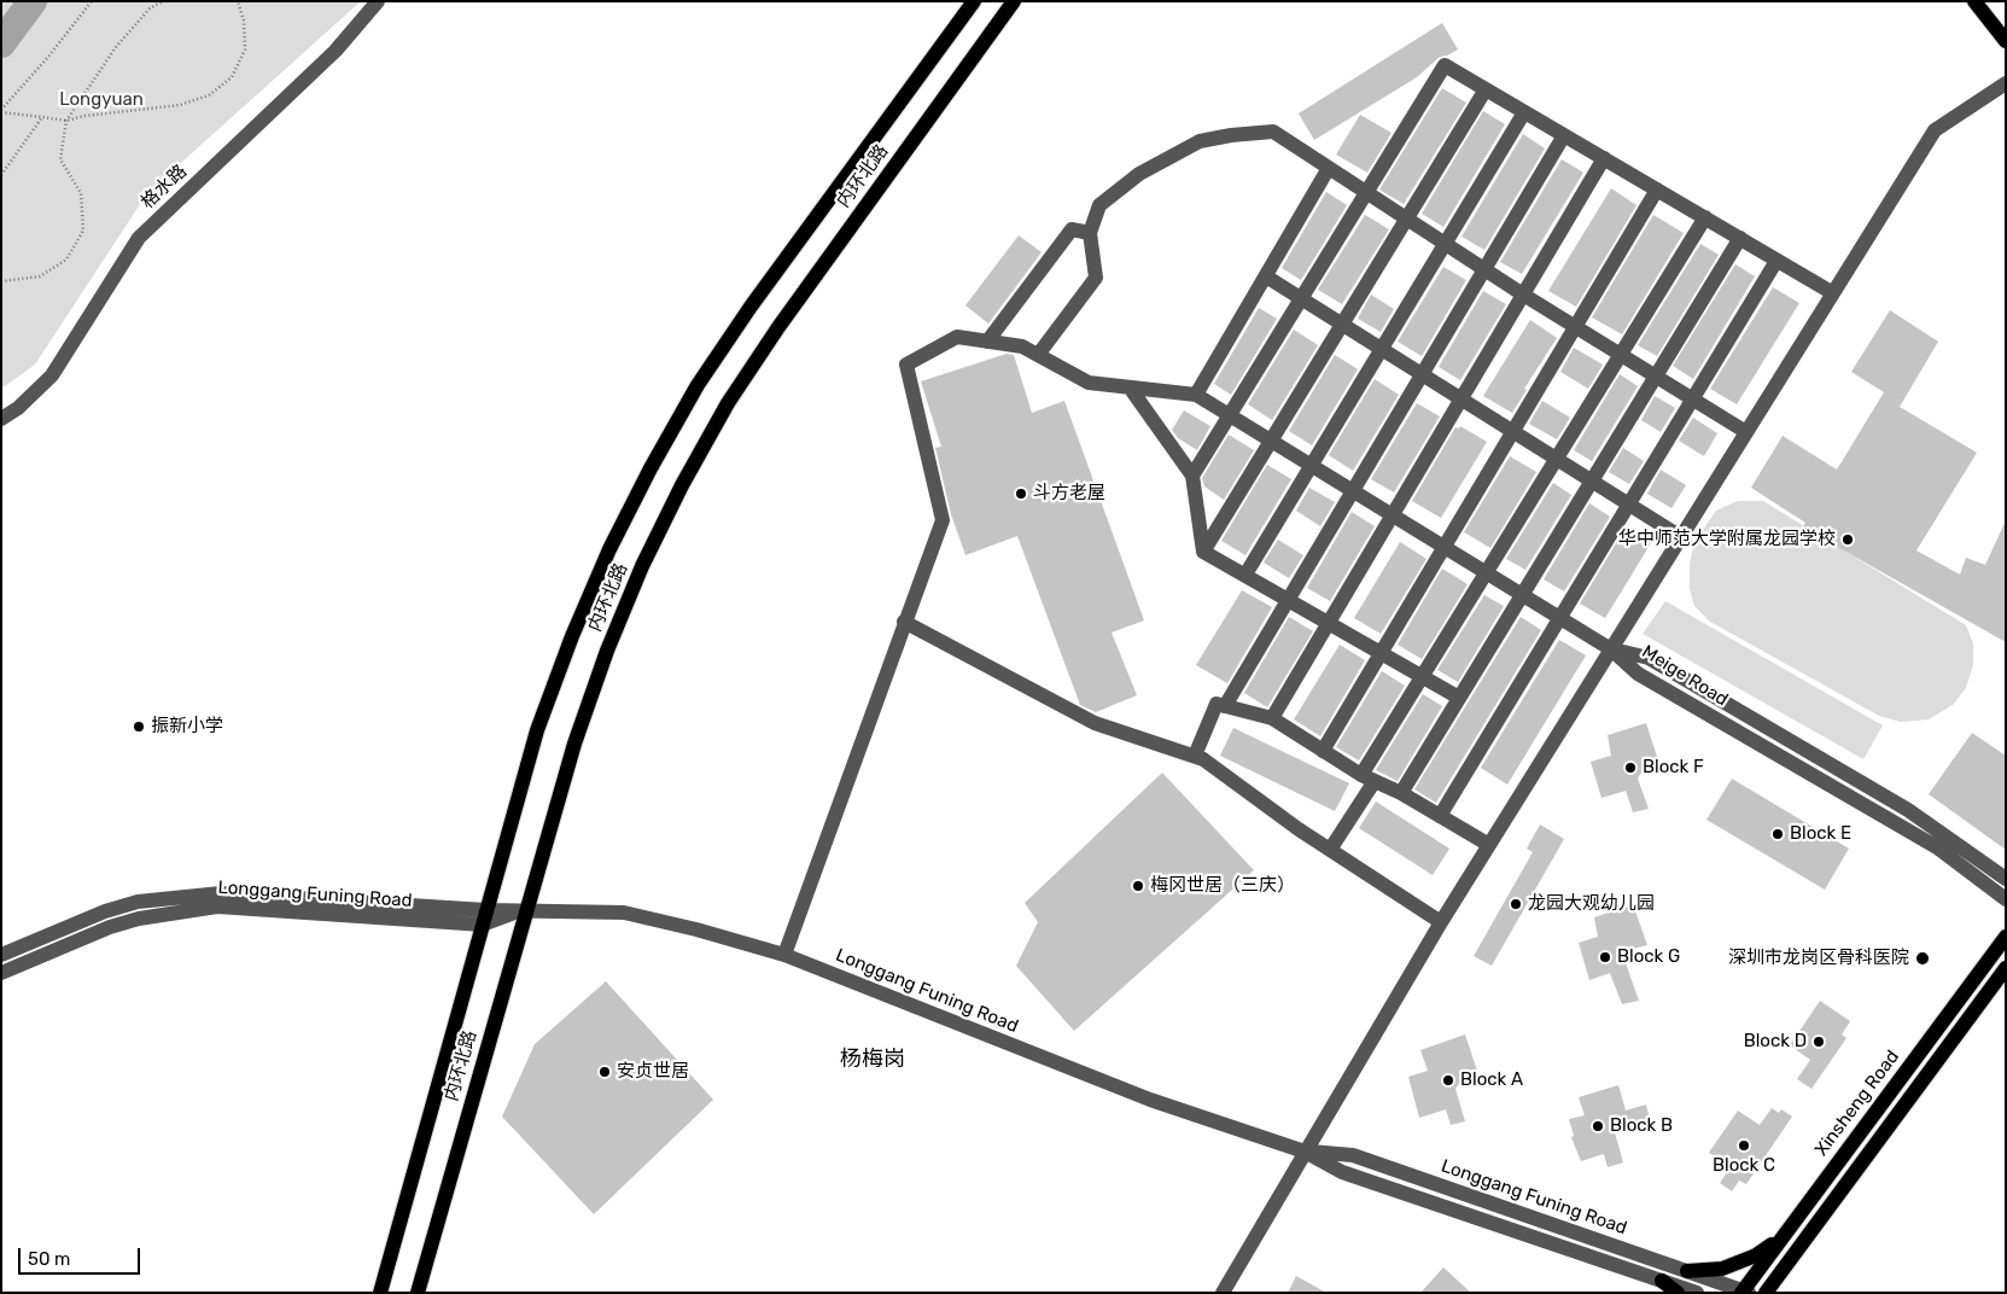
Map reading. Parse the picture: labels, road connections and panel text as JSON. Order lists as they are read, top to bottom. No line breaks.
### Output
{"streets":{"main road":["内环北路","Xinsheng Road"],"street":["格水路","Meige Road","Longgang Funing Road"]},"crossings":[["内环北路","Longgang Funing Road"],["Longgang Funing Road","Xinsheng Road"]],"districts":["杨梅岗"],"parks":["Longyuan"],"places":["斗方老屋","华中师范大学附属龙园学校","振新小学","Block F","Block E","梅冈世居（三庆）","龙园大观幼儿园","Block G","深圳市龙岗区骨科医院","Block D","安贞世居","Block A","Block B","Block C"],"scale_bar":"50 m"}
